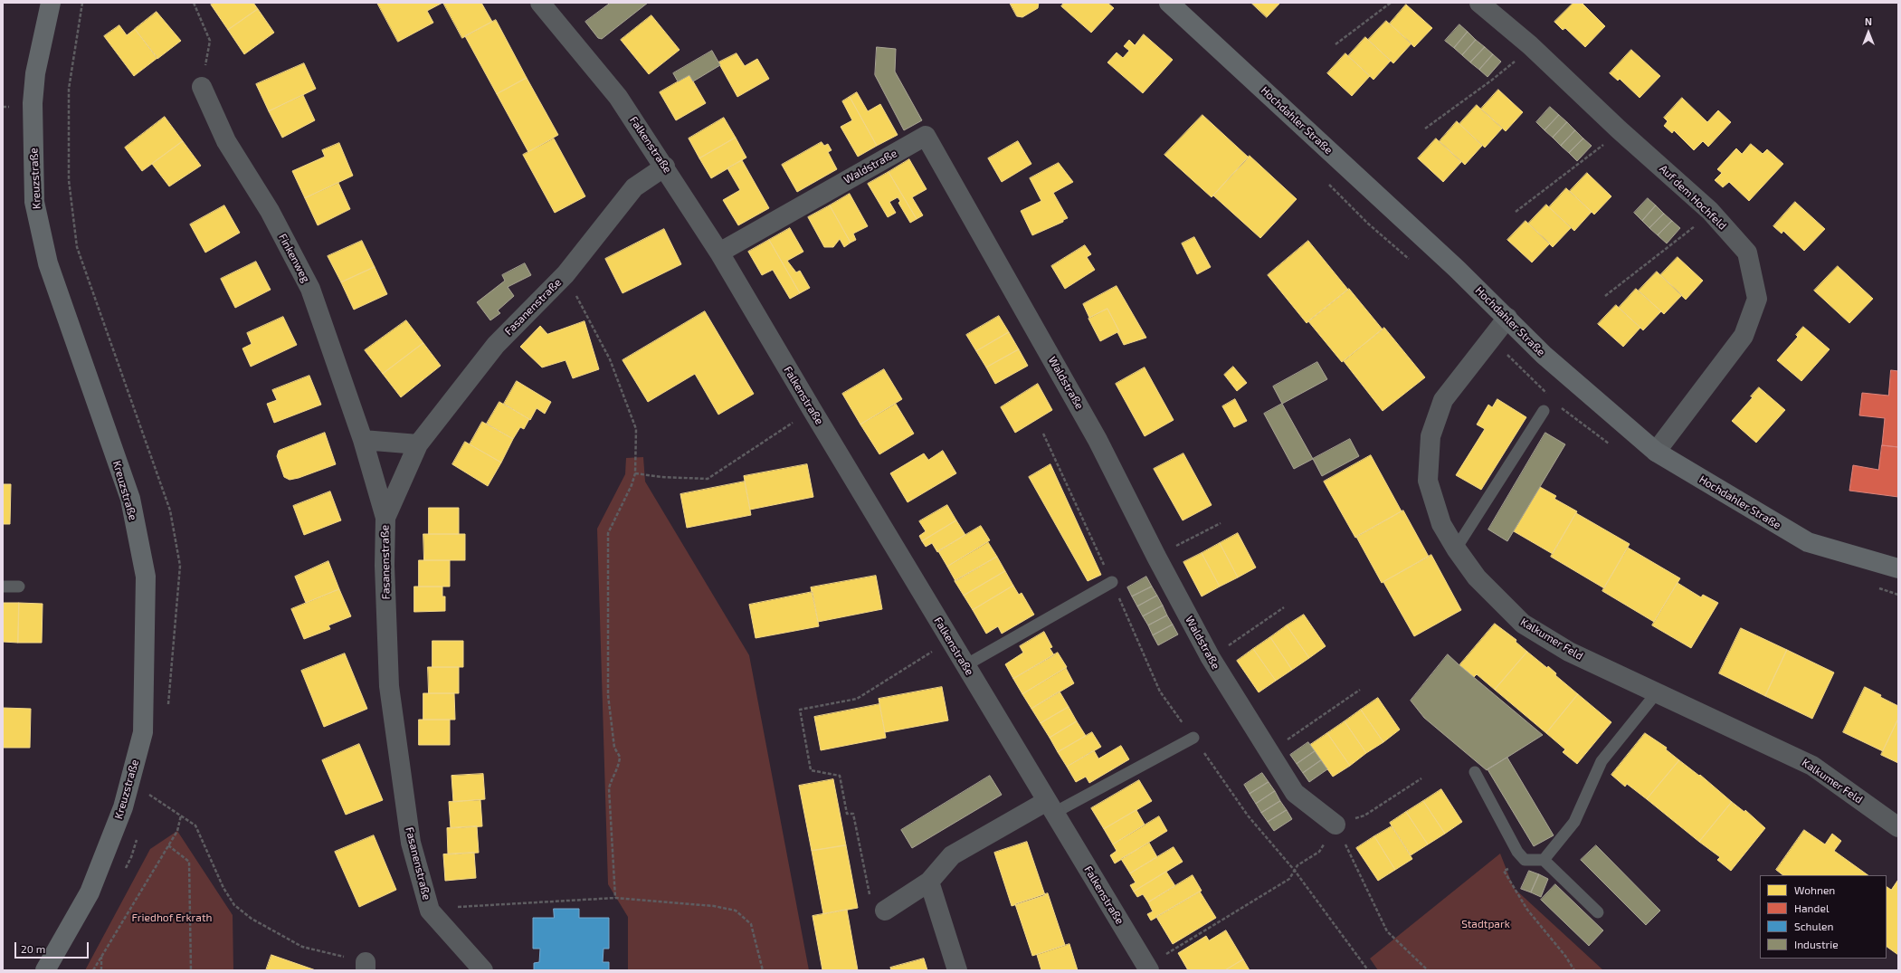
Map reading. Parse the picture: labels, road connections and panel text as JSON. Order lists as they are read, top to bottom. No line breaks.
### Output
{"streets":{"main road":["Hochdahler Straße","Kreuzstraße"],"street":["Falkenstraße","Waldstraße","Auf dem Hochfeld","Finkenweg","Fasanenstraße","Kalkumer Feld"]},"crossings":[["Hochdahler Straße","Auf dem Hochfeld"],["Hochdahler Straße","Kalkumer Feld"],["Falkenstraße","Waldstraße"],["Falkenstraße","Fasanenstraße"],["Finkenweg","Fasanenstraße"]],"parks":["Friedhof Erkrath","Stadtpark"],"legend":["Wohnen","Handel","Schulen","Industrie"],"scale_bar":"20 m","north":"top"}
